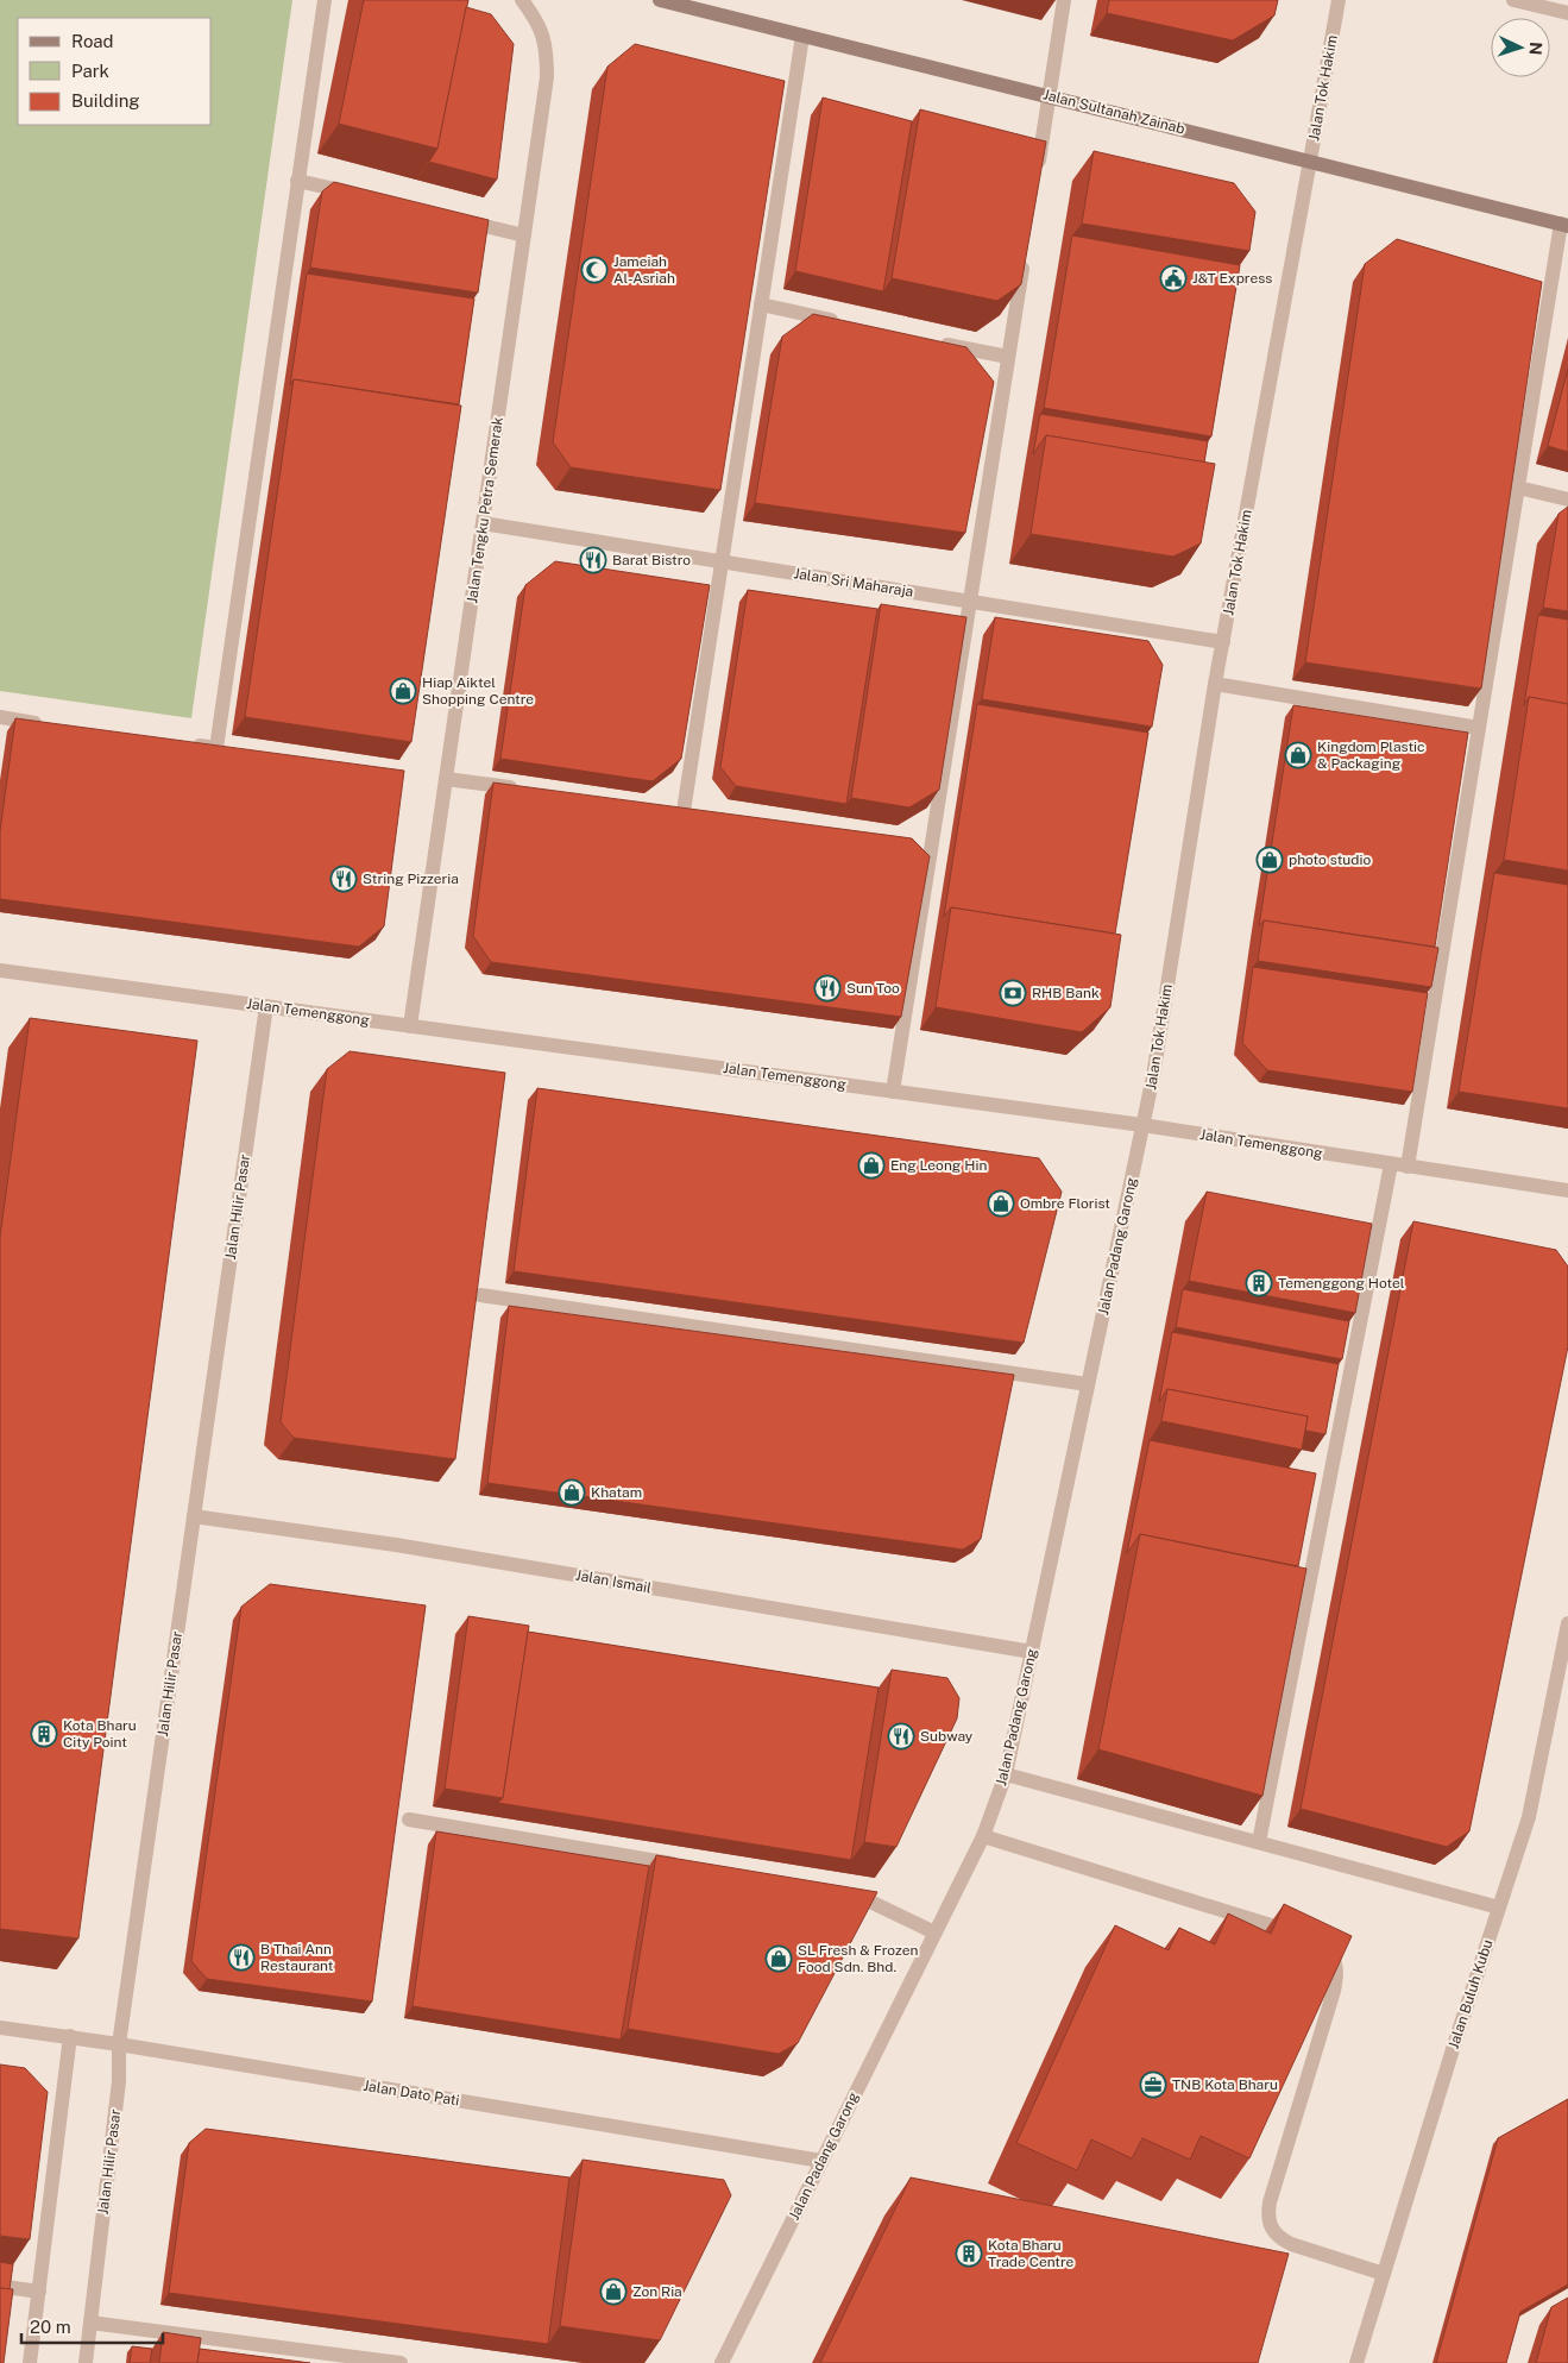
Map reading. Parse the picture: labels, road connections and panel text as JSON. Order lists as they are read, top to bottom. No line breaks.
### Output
{"streets":{"main road":["Jalan Sultanah Zainab"],"street":["Jalan Tok Hakim","Jalan Tengku Petra Semerak","Jalan Sri Maharaja","Jalan Temenggong","Jalan Hilir Pasar","Jalan Padang Garong","Jalan Ismail","Jalan Buluh Kubu","Jalan Dato Pati"]},"crossings":[["Jalan Tok Hakim","Jalan Sultanah Zainab"],["Jalan Tok Hakim","Jalan Sri Maharaja"],["Jalan Tok Hakim","Jalan Temenggong"],["Jalan Tok Hakim","Jalan Padang Garong"],["Jalan Tengku Petra Semerak","Jalan Sri Maharaja"],["Jalan Tengku Petra Semerak","Jalan Temenggong"],["Jalan Temenggong","Jalan Hilir Pasar"],["Jalan Temenggong","Jalan Padang Garong"],["Jalan Hilir Pasar","Jalan Ismail"],["Jalan Hilir Pasar","Jalan Dato Pati"],["Jalan Padang Garong","Jalan Ismail"],["Jalan Padang Garong","Jalan Dato Pati"]],"places":{"mosque":["Jameiah Al-Asriah"],"public building":["J&T Express"],"restaurant":["Barat Bistro","String Pizzeria","Sun Too","Subway","B Thai Ann Restaurant"],"shop":["Hiap Aiktel Shopping Centre","Kingdom Plastic & Packaging","photo studio","Eng Leong Hin","Ombre Florist","Khatam","SL Fresh & Frozen Food Sdn. Bhd.","Zon Ria"],"bank":["RHB Bank"],"building":["Temenggong Hotel","Kota Bharu City Point","Kota Bharu Trade Centre"],"office":["TNB Kota Bharu"]},"legend":["Road","Park","Building"],"scale_bar":"20 m","north":"right"}
